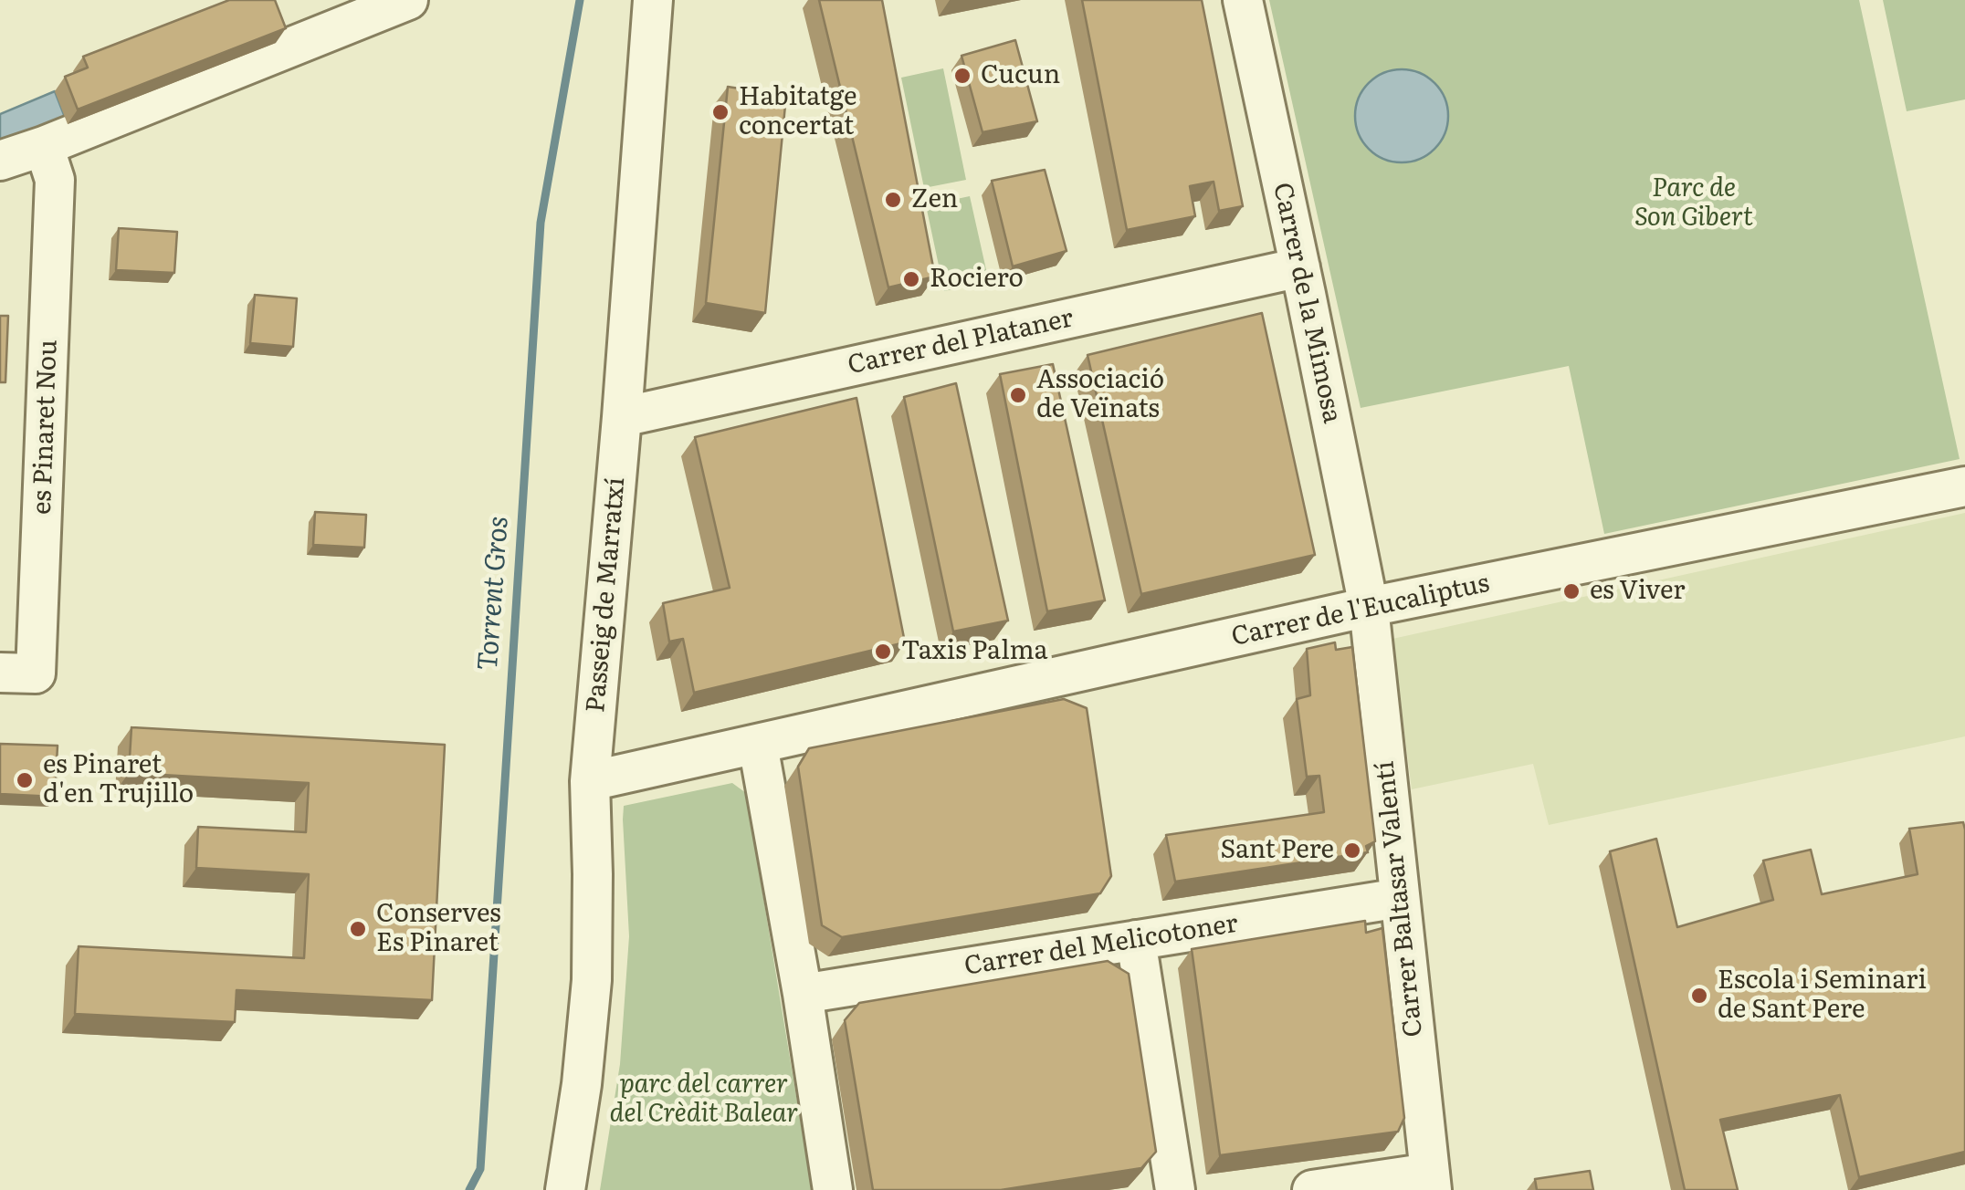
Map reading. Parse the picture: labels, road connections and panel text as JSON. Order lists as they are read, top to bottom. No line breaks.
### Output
{"streets":{"street":["Carrer de la Mimosa","Carrer del Plataner","es Pinaret Nou","Passeig de Marratxí","Carrer de l'Eucaliptus","Carrer Baltasar Valentí","Carrer del Melicotoner"]},"crossings":[["Carrer de la Mimosa","Carrer del Plataner"],["Carrer de la Mimosa","Carrer de l'Eucaliptus"],["Carrer de la Mimosa","Carrer Baltasar Valentí"],["Carrer del Plataner","Passeig de Marratxí"],["Passeig de Marratxí","Carrer de l'Eucaliptus"],["Carrer de l'Eucaliptus","Carrer Baltasar Valentí"],["Carrer Baltasar Valentí","Carrer del Melicotoner"]],"water":["Torrent Gros"],"parks":["Parc de Son Gibert","parc del carrer del Crèdit Balear"],"places":["Cucun","Habitatge concertat","Zen","Rociero","Associació de Veïnats","es Viver","Taxis Palma","es Pinaret d'en Trujillo","Sant Pere","Conserves Es Pinaret","Escola i Seminari de Sant Pere"]}
